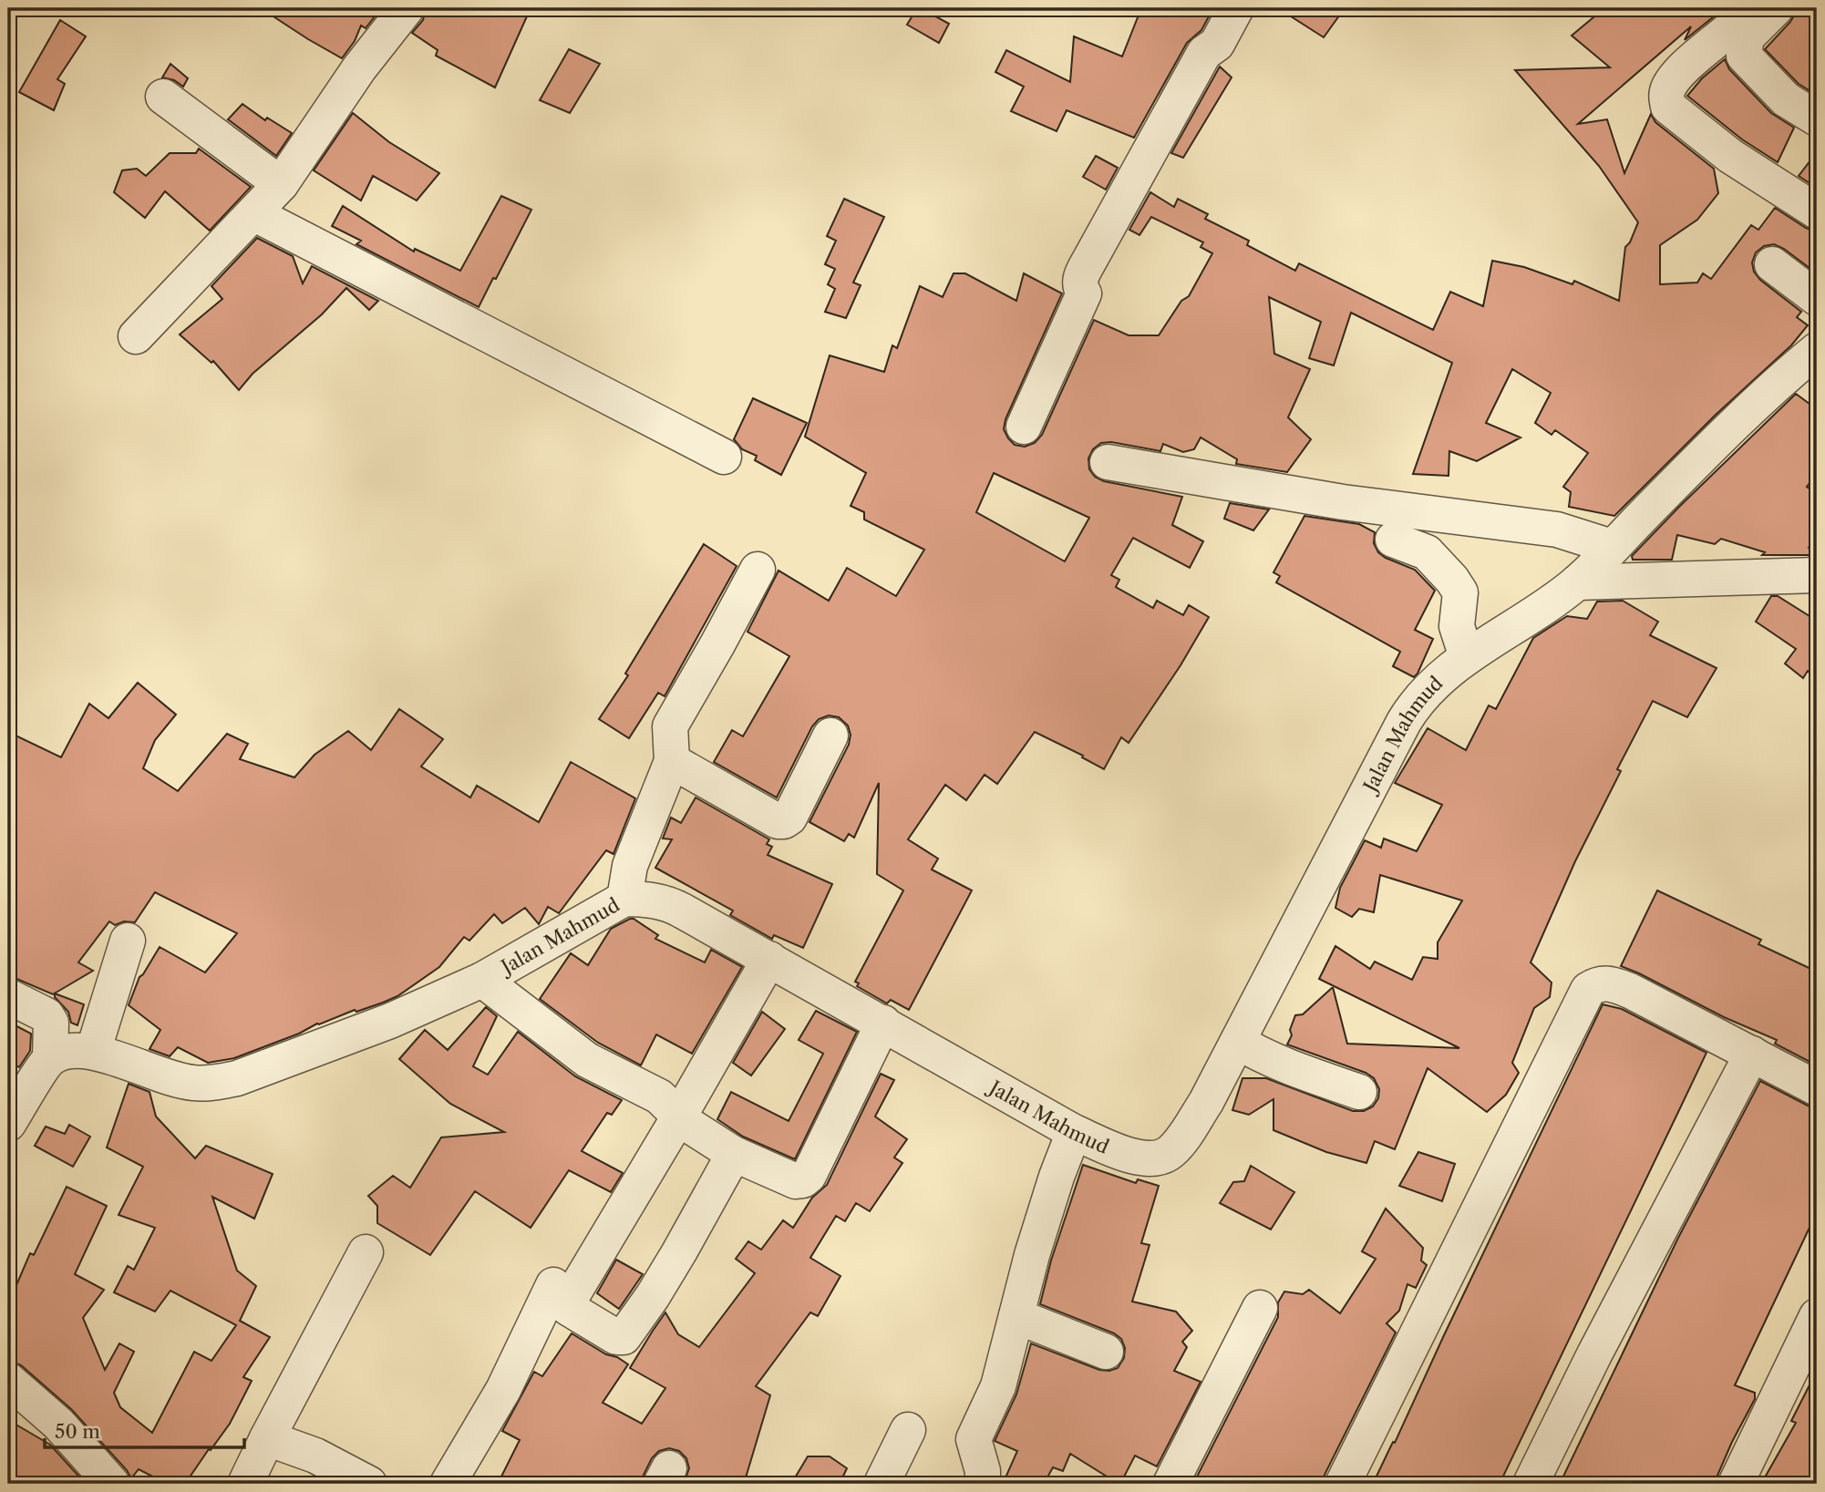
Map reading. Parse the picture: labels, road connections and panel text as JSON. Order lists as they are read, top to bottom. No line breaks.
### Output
{"streets":{"street":["Jalan Mahmud"]},"scale_bar":"50 m"}
